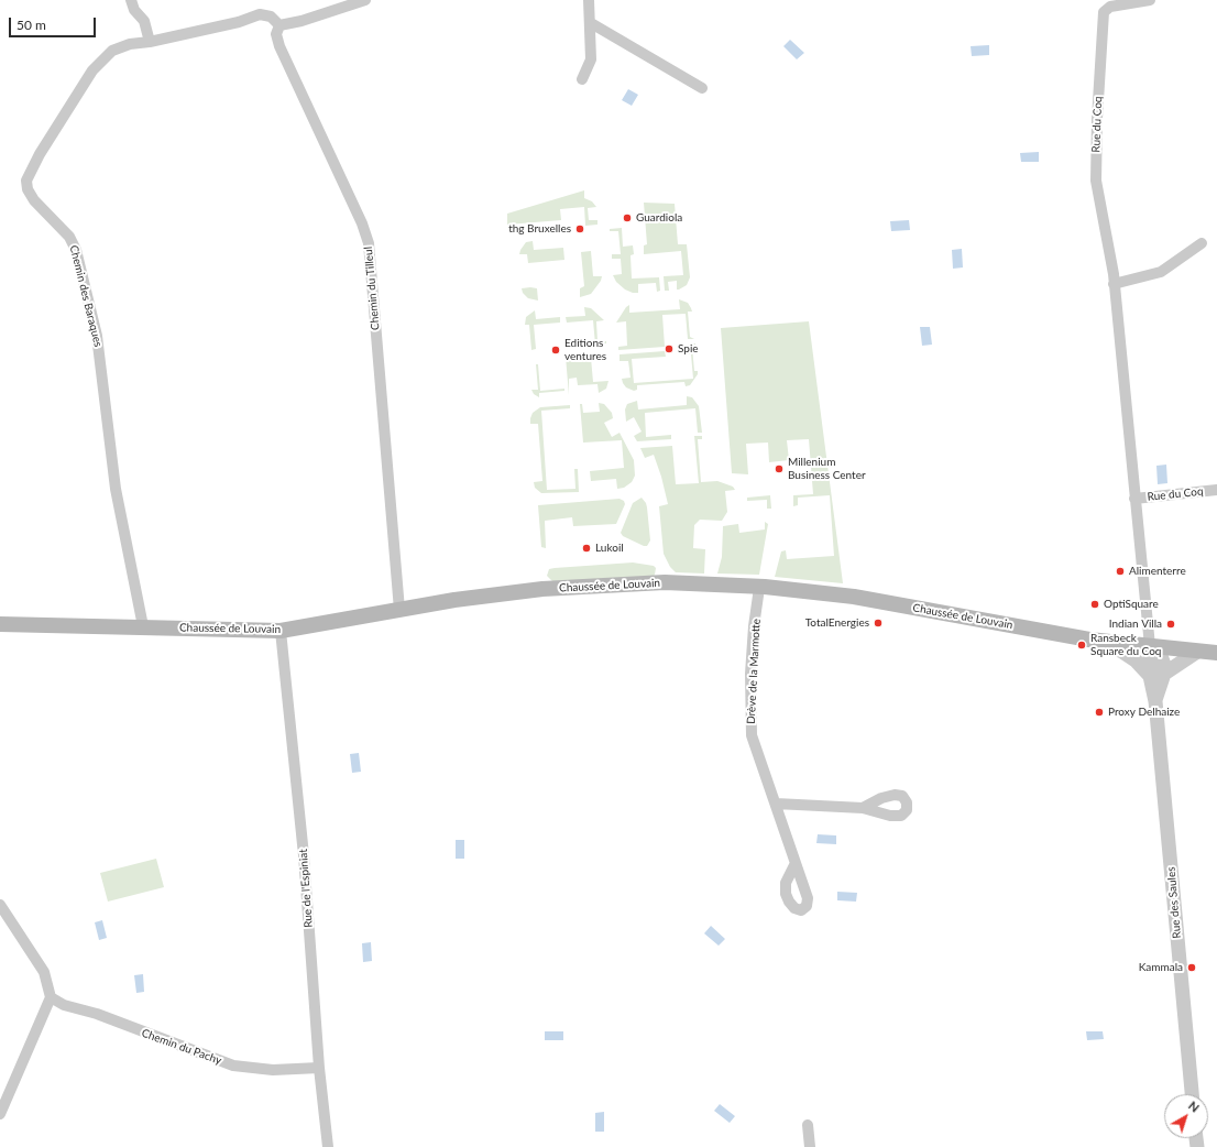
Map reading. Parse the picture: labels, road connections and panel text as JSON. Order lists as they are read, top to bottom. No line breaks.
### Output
{"streets":{"main road":["Chaussée de Louvain"],"street":["Rue du Coq","Chemin du Tilleul","Chemin des Baraques","Drève de la Marmotte","Rue de l'Espiniat","Rue des Saules","Chemin du Pachy"]},"crossings":[["Rue du Coq","Chaussée de Louvain"],["Rue du Coq","Rue des Saules"],["Chemin du Tilleul","Chemin des Baraques"],["Chemin du Tilleul","Chaussée de Louvain"],["Chemin des Baraques","Chaussée de Louvain"],["Chaussée de Louvain","Drève de la Marmotte"],["Chaussée de Louvain","Rue de l'Espiniat"],["Chaussée de Louvain","Rue des Saules"],["Rue de l'Espiniat","Chemin du Pachy"]],"places":["Guardiola","thg Bruxelles","Spie","Editions ventures","Millenium Business Center","Lukoil","Alimenterre","OptiSquare","TotalEnergies","Indian Villa","Ransbeck Square du Coq","Proxy Delhaize","Kammala"],"scale_bar":"50 m","north":"top right"}
